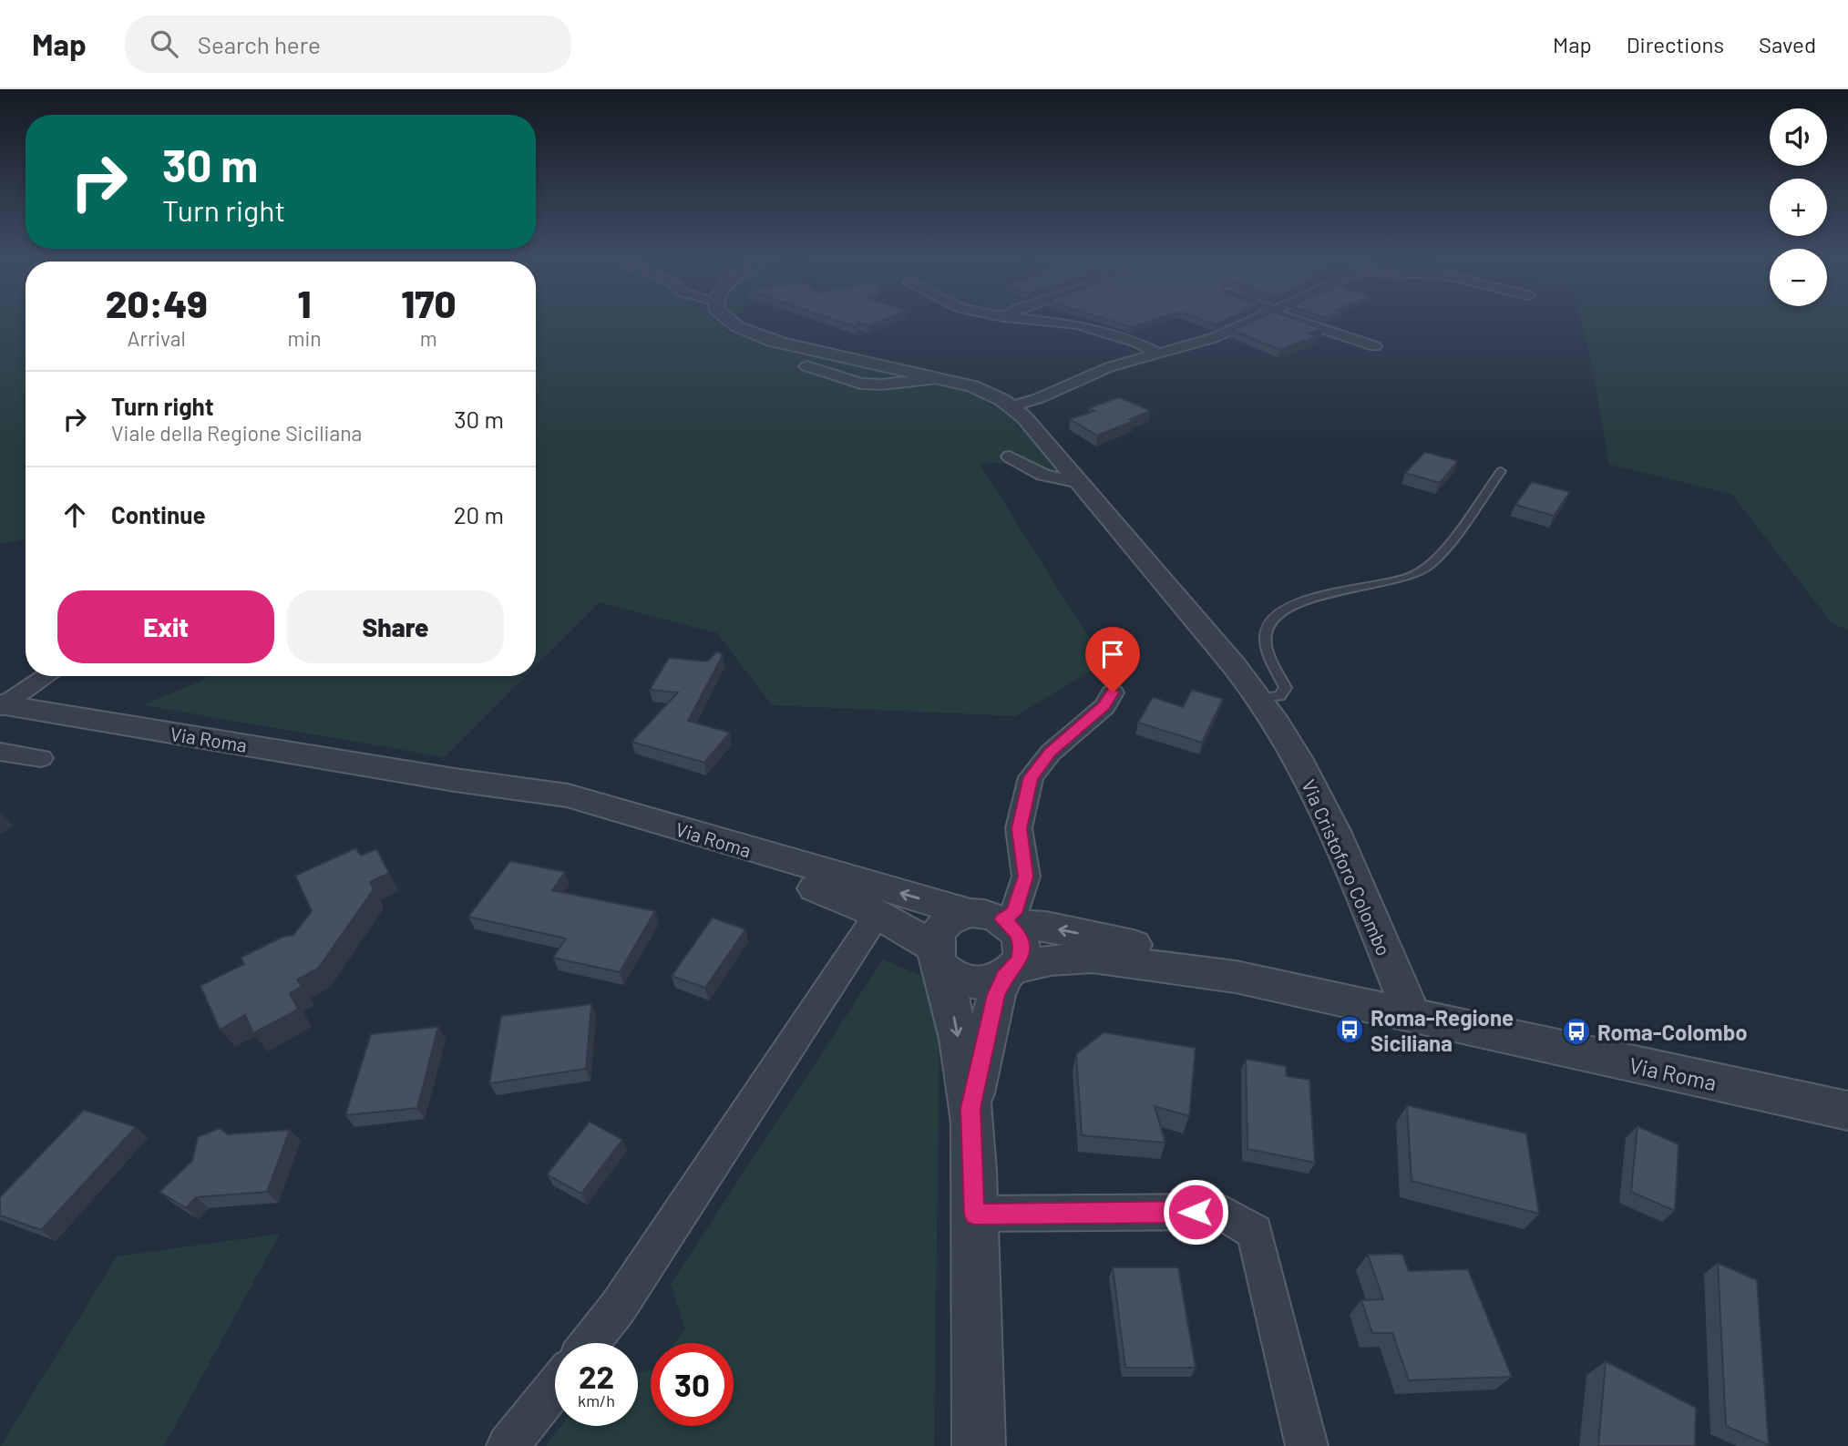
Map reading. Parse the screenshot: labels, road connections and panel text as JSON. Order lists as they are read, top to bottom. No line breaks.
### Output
{"streets":{"street":["Via Roma","Via Cristoforo Colombo"]},"crossings":[["Via Roma","Via Cristoforo Colombo"]],"places":{"bus stop":["Roma-Regione Siciliana","Roma-Colombo"]},"page":{"header":"Map","search":"Search here","nav":["Map","Directions","Saved"],"map_buttons":["+","−"],"turn":["30 m","Turn right"],"eta":["20:49","Arrival","1","min","170","m"],"list":[{"name":"Turn right","note":"Viale della Regione Siciliana","value":"30 m"},{"name":"Continue","value":"20 m"}],"buttons":["Exit","Share"],"speed":"22 km/h","limit":"30"}}
